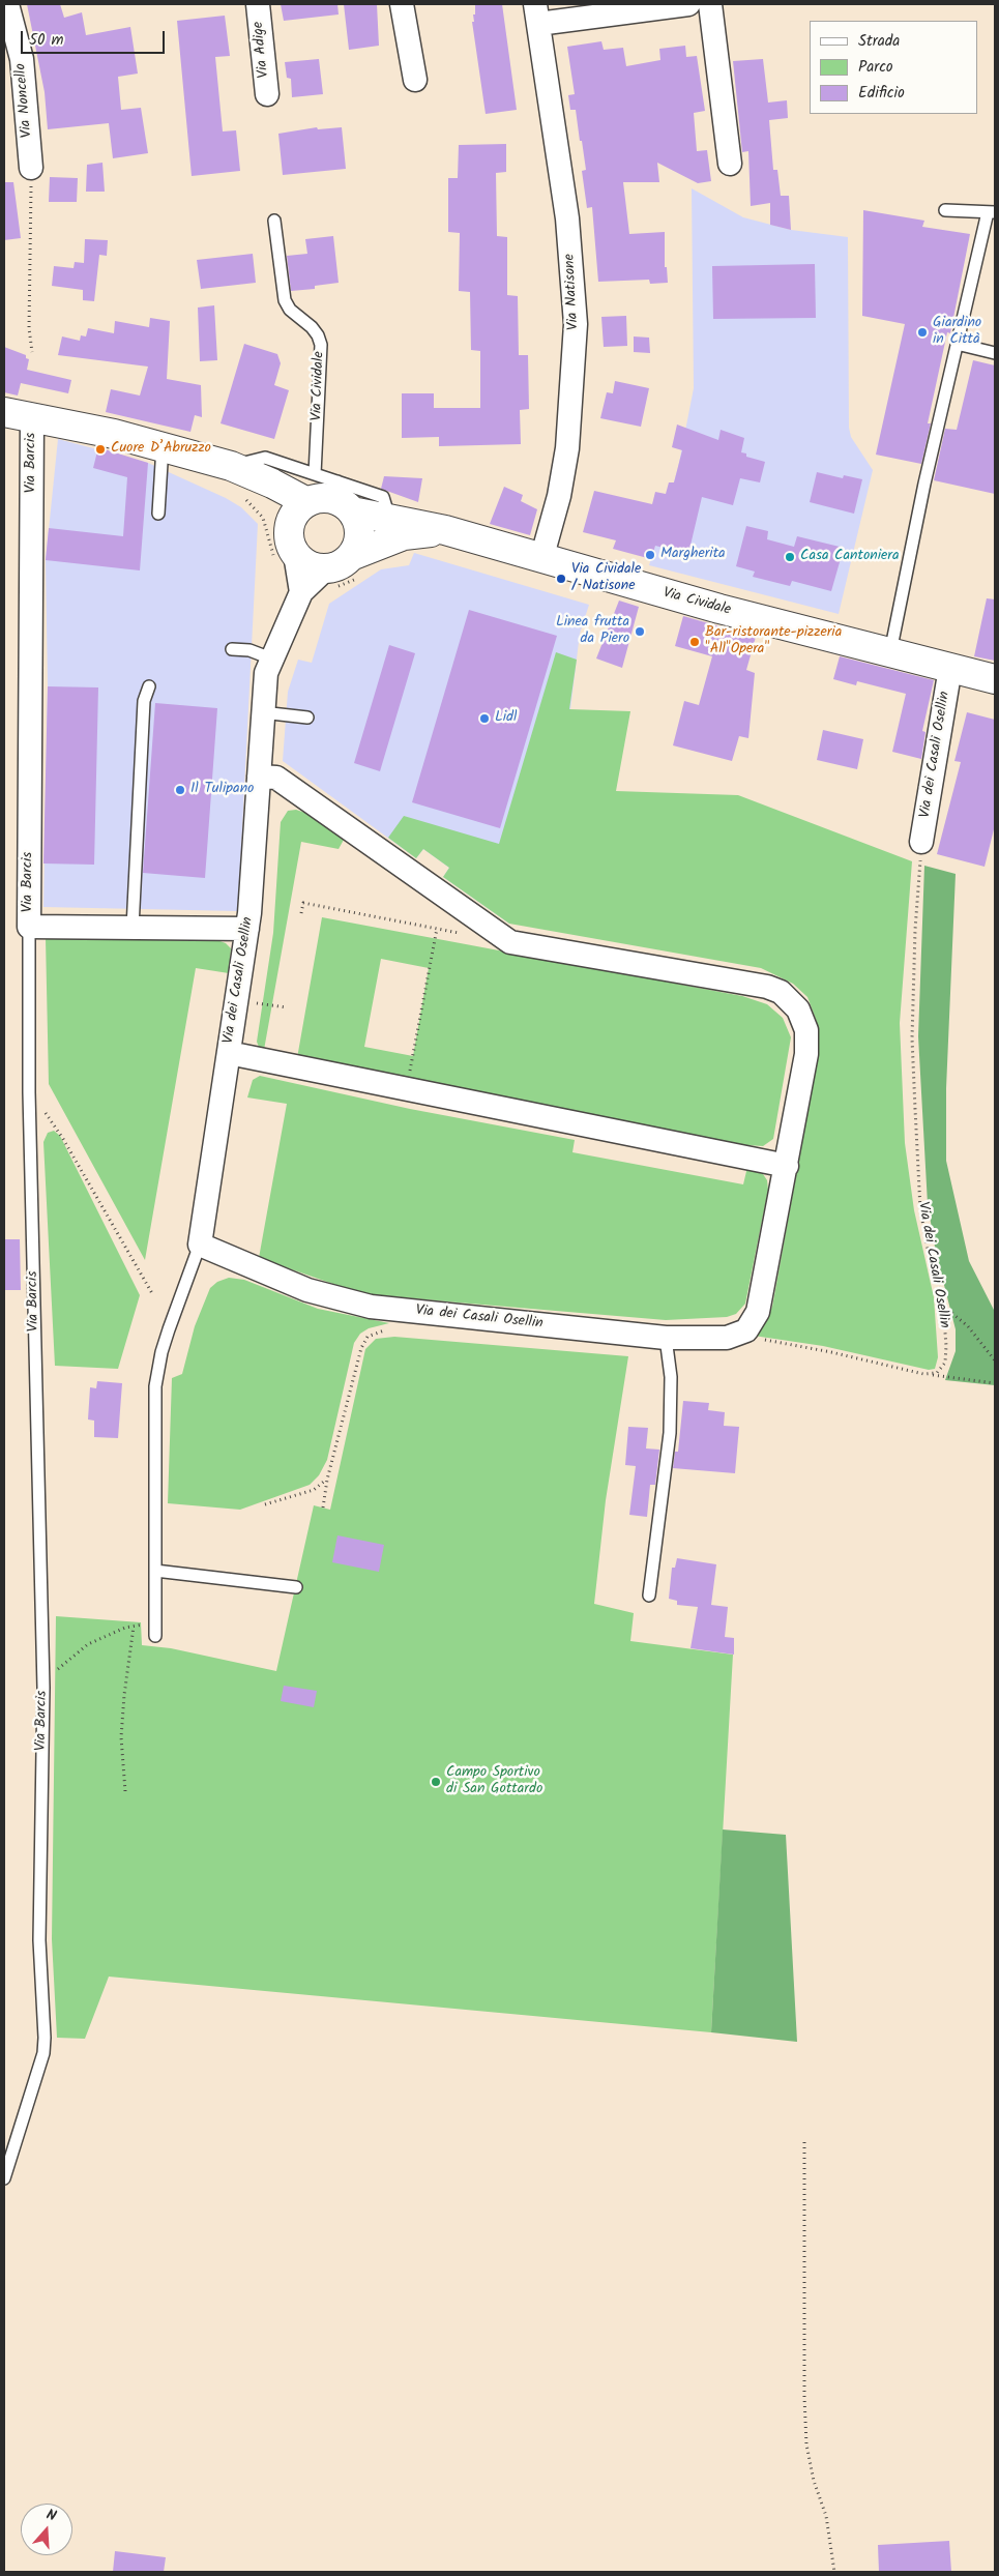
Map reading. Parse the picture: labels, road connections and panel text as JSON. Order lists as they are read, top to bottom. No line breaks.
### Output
{"streets":{"main road":["Via Cividale"],"street":["Via Adige","Via Noncello","Via Natisone","Via Barcis","Via dei Casali Osellin"]},"crossings":[["Via Natisone","Via Cividale"],["Via Cividale","Via dei Casali Osellin"]],"places":["Giardino in Città","Cuore D’Abruzzo","Margherita","Casa Cantoniera","Via Cividale / Natisone","Linea frutta da Piero","Bar-ristorante-pizzeria \"All\"Opera\"","Lidl","Il Tulipano","Campo Sportivo di San Gottardo"],"legend":["Strada","Parco","Edificio"],"scale_bar":"50 m","north":"top"}
